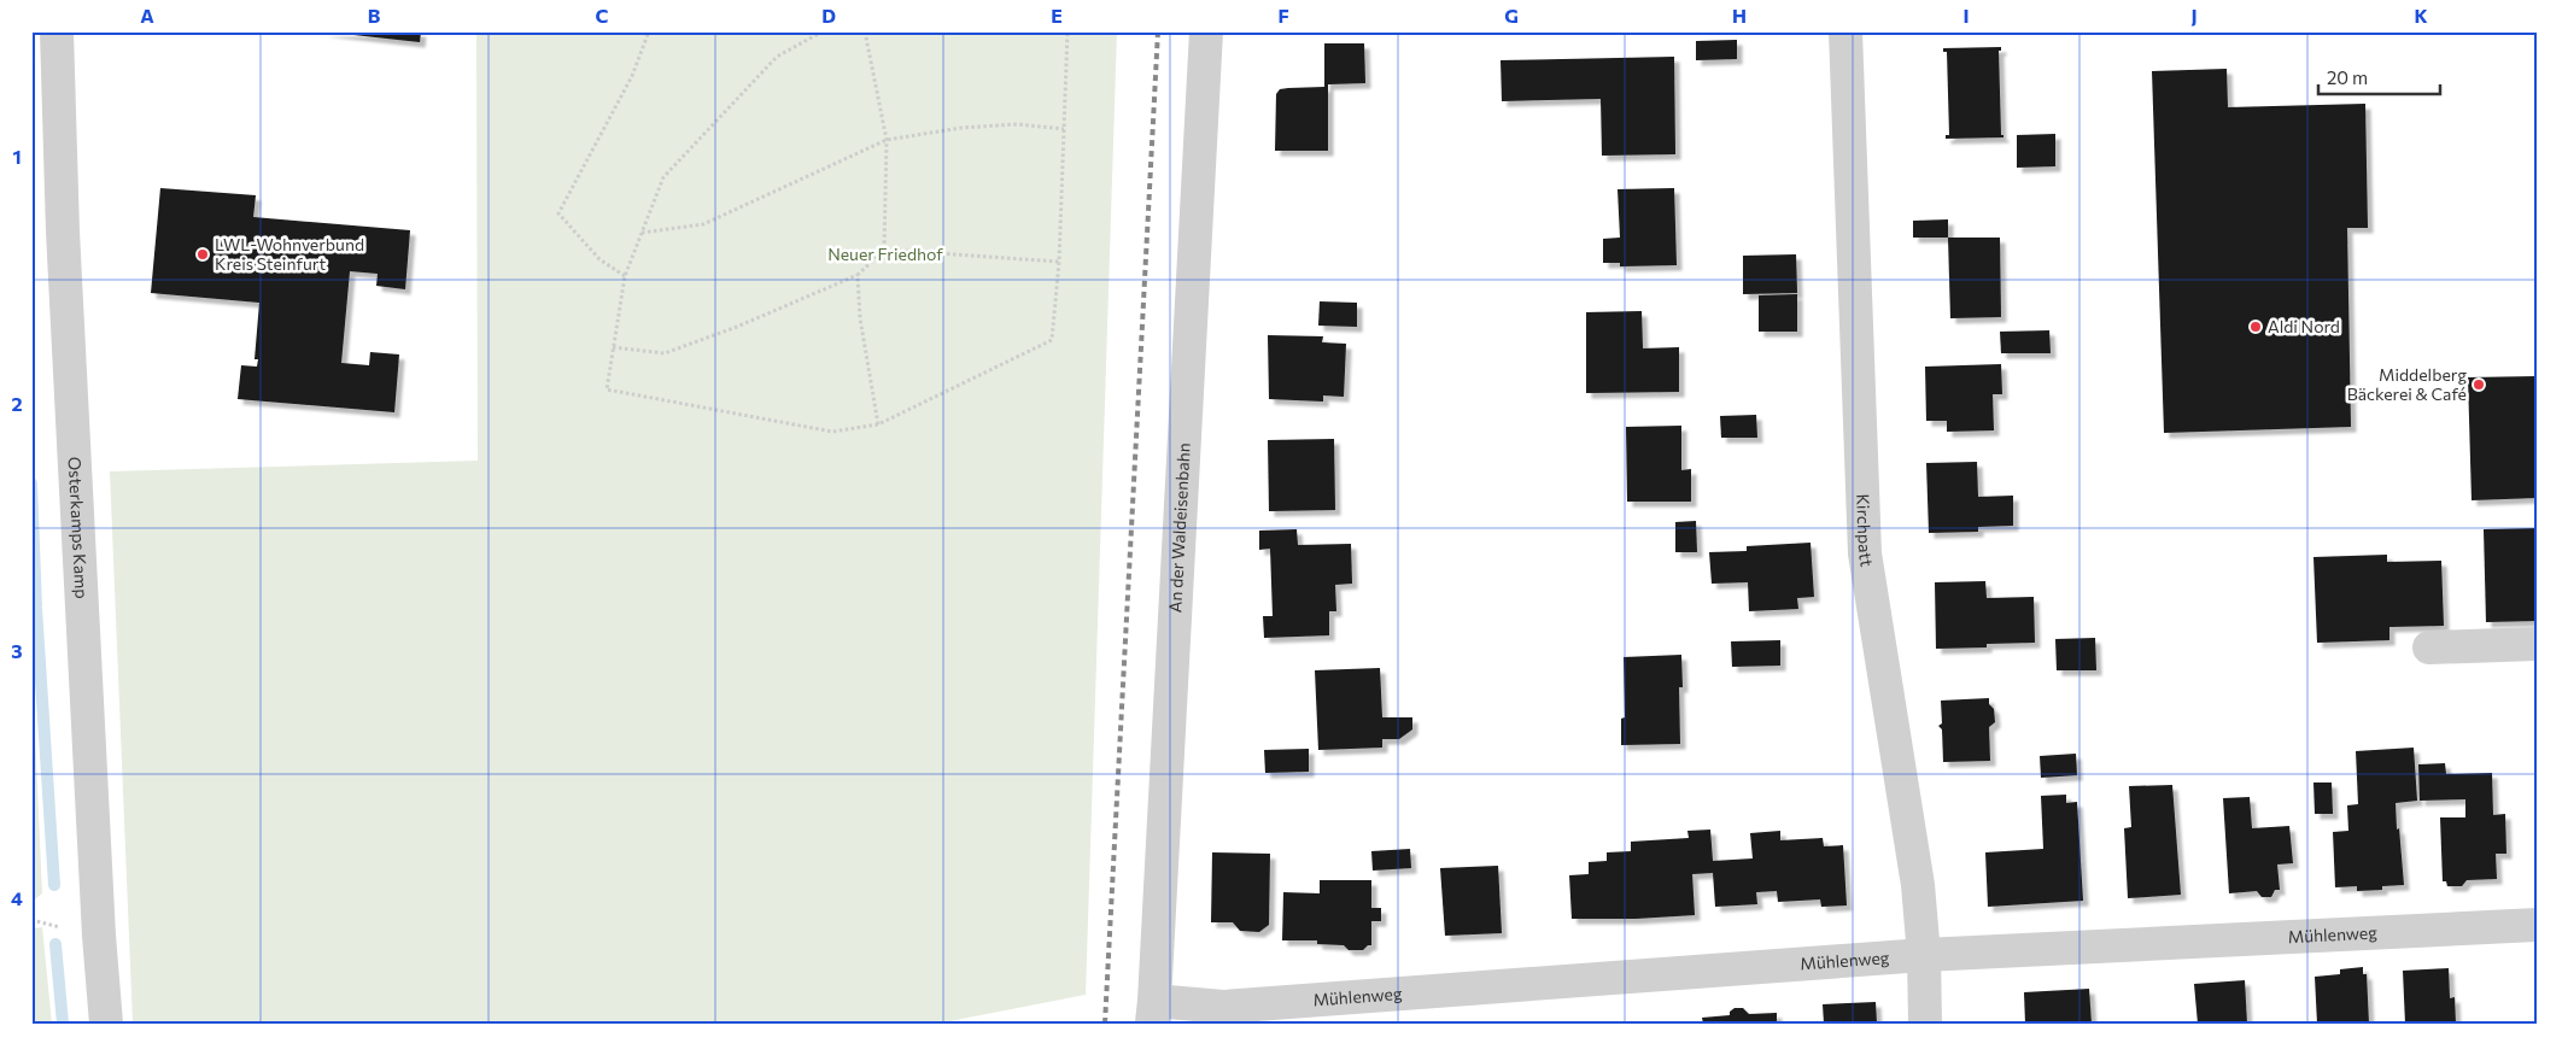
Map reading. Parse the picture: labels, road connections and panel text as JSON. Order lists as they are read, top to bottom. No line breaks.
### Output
{"streets":{"street":["Osterkamps Kamp","An der Waldeisenbahn","Kirchpatt","Mühlenweg"]},"crossings":[["An der Waldeisenbahn","Mühlenweg"],["Kirchpatt","Mühlenweg"]],"parks":["Neuer Friedhof"],"places":["LWL-Wohnverbund Kreis Steinfurt","Aldi Nord","Middelberg Bäckerei & Café"],"scale_bar":"20 m","grid":{"columns":["A","B","C","D","E","F","G","H","I","J","K"],"rows":["1","2","3","4"]}}
